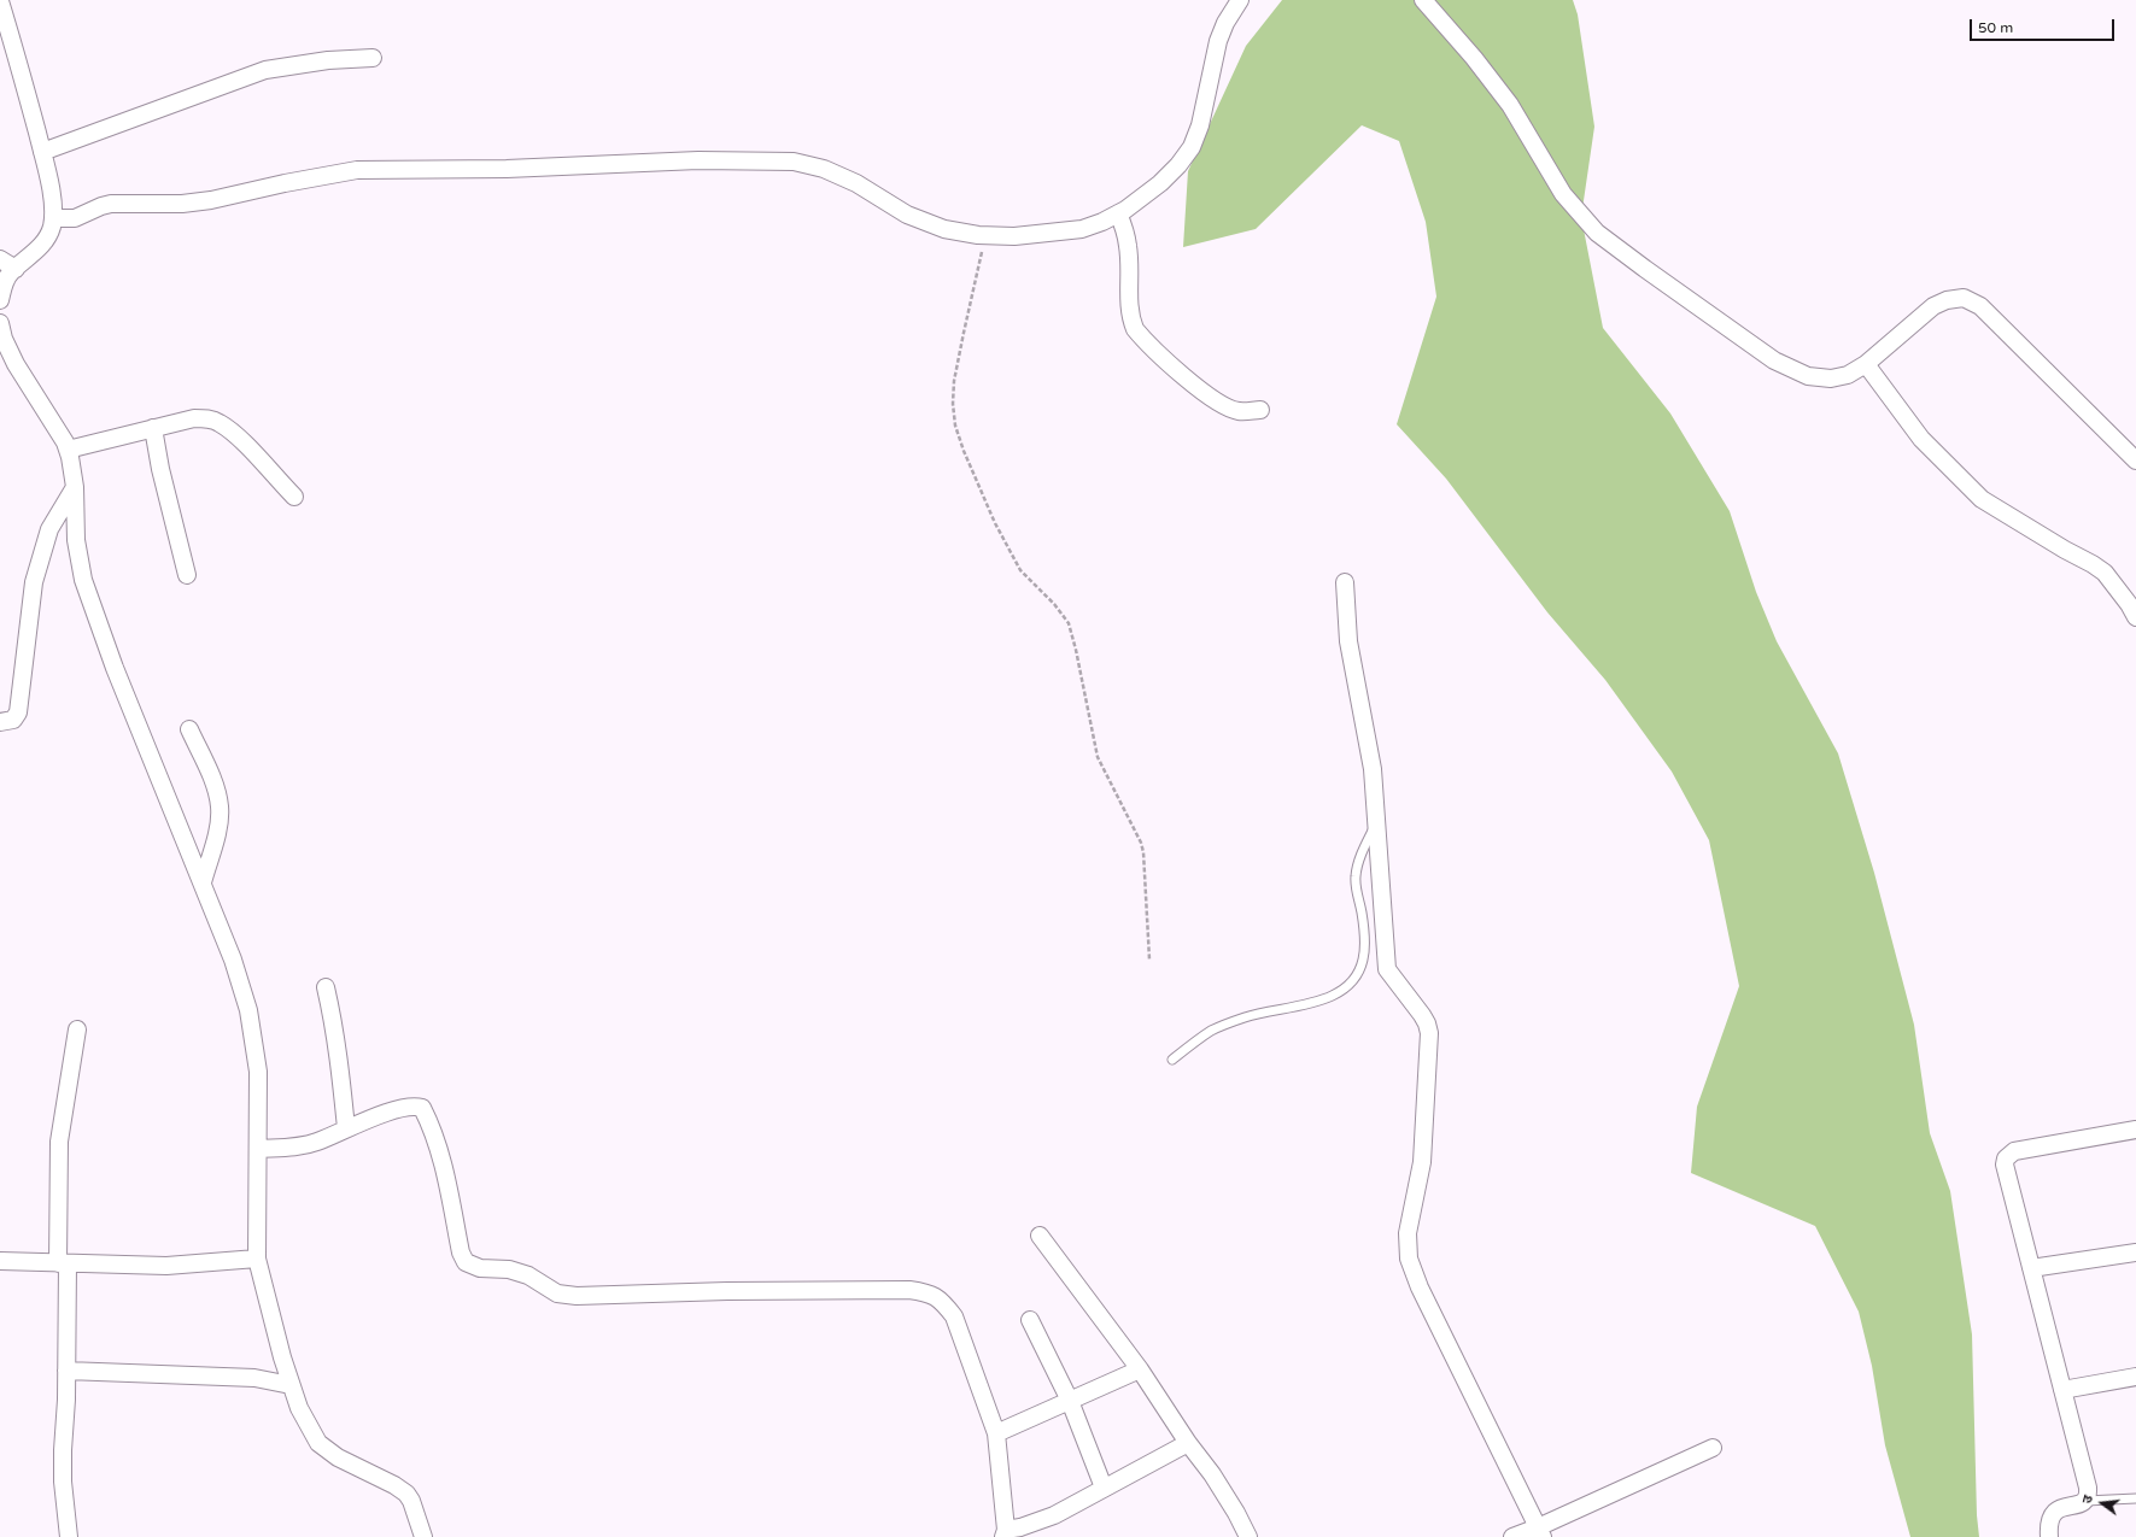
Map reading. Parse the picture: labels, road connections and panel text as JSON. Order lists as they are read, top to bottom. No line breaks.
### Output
{"scale_bar":"50 m","north":"left"}
